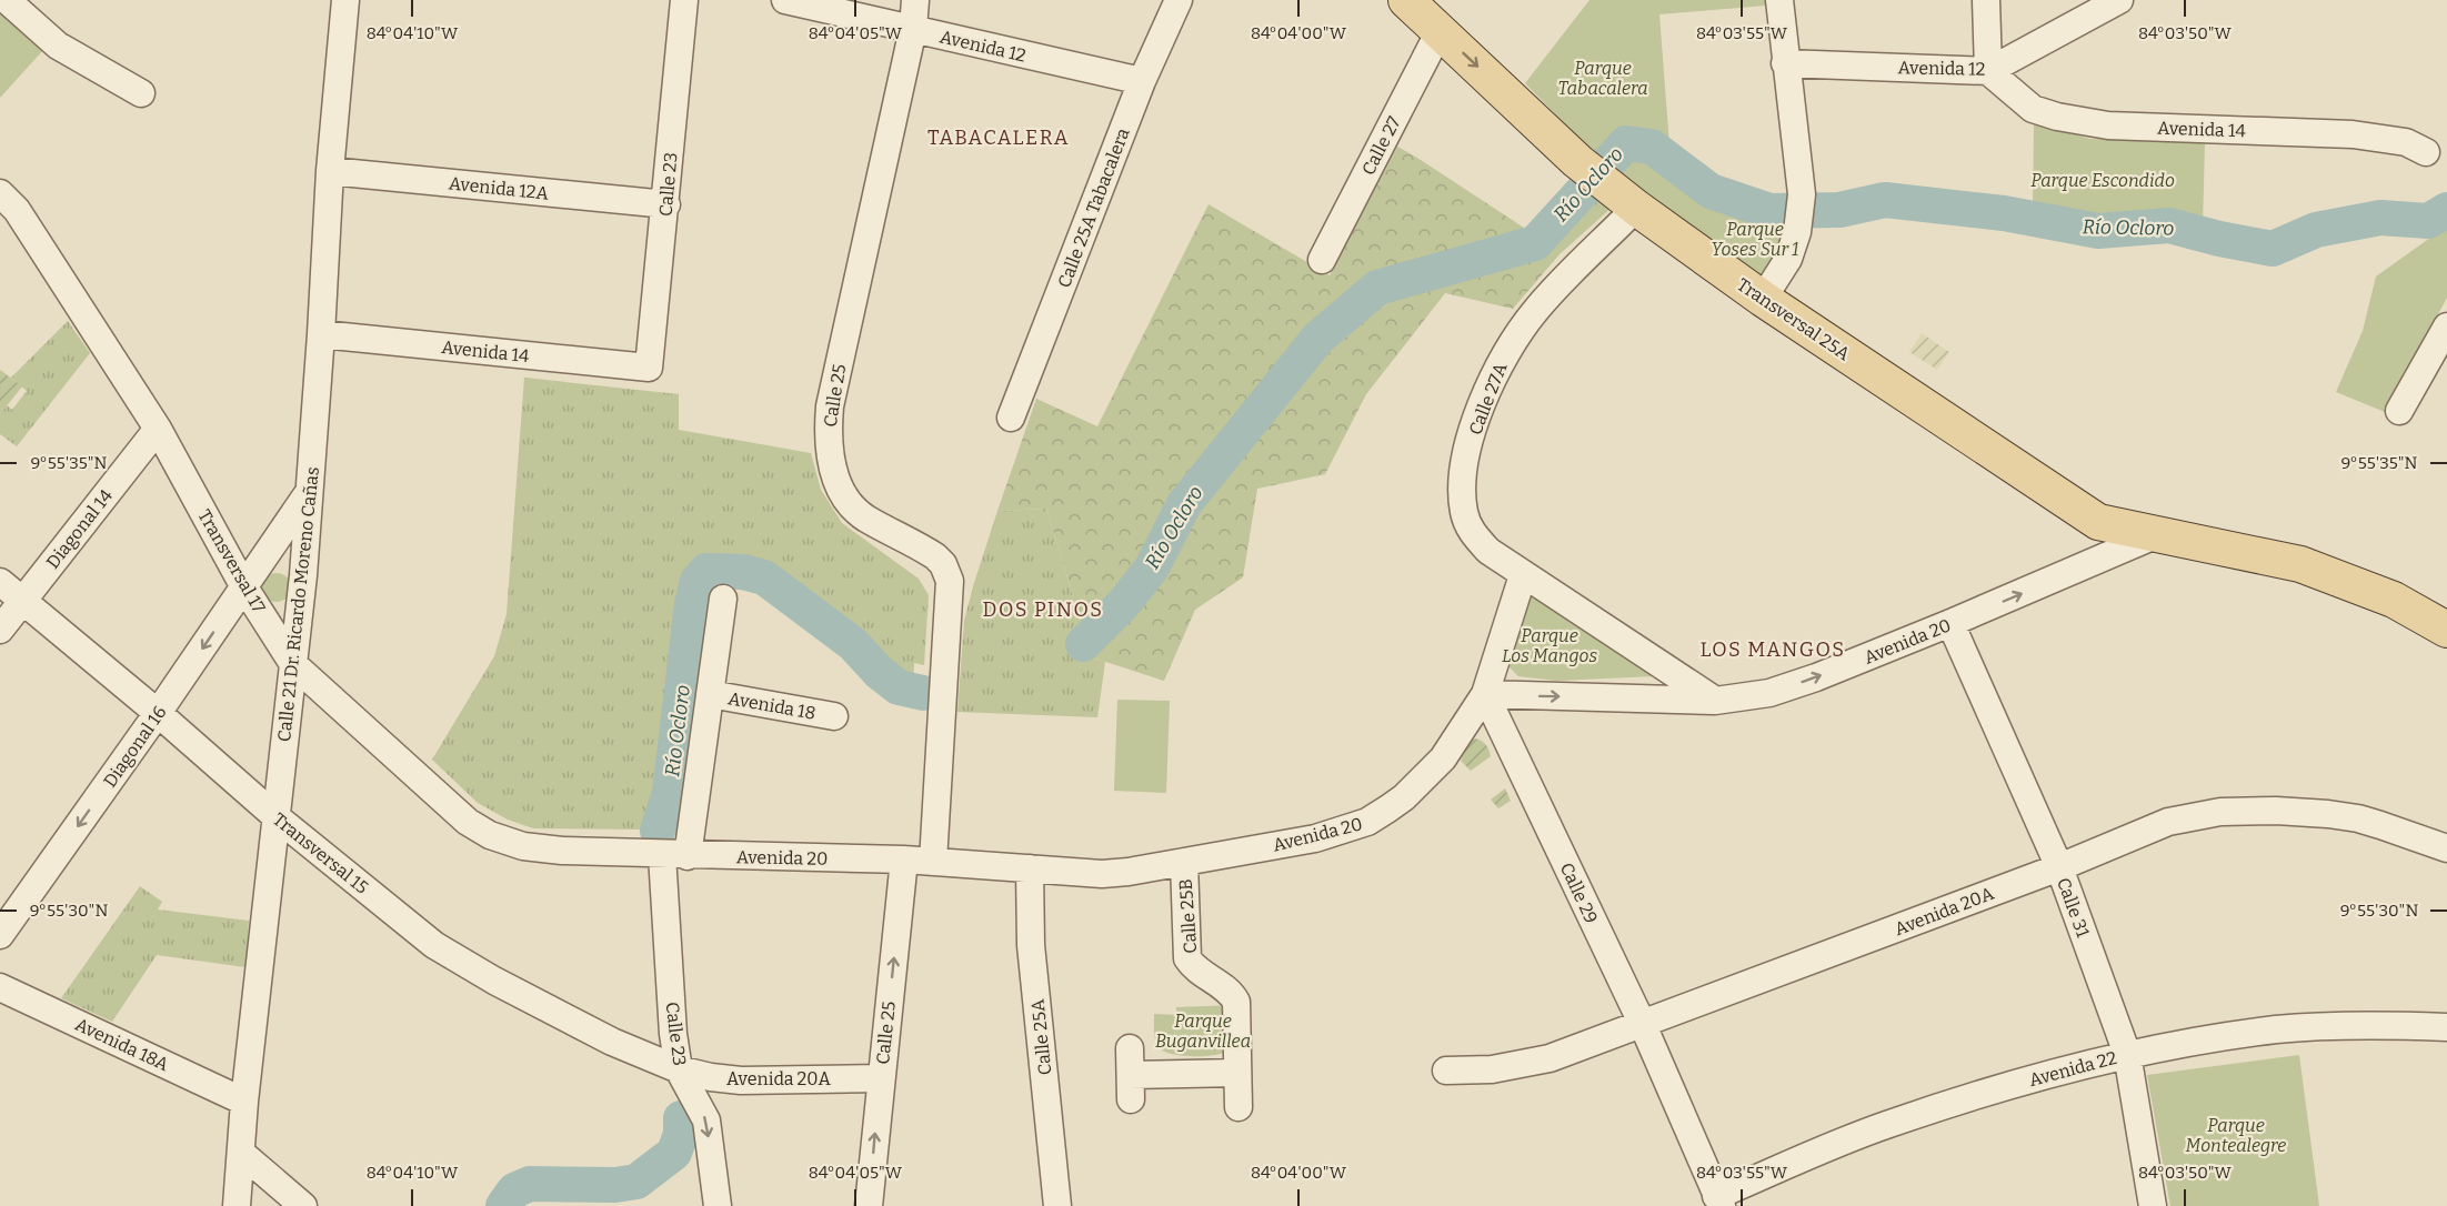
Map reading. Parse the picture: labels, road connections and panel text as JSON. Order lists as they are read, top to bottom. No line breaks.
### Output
{"streets":{"main road":["Transversal 25A"],"street":["Avenida 12","Avenida 14","Calle 27","Calle 23","Avenida 12A","Calle 25A Tabacalera","Calle 25","Calle 27A","Diagonal 14","Transversal 17","Calle 21 Dr. Ricardo Moreno Cañas","Avenida 20","Avenida 18","Diagonal 16","Transversal 15","Calle 29","Calle 31","Avenida 20A","Calle 25B","Calle 25A","Avenida 18A","Avenida 22"]},"crossings":[["Avenida 12","Avenida 14"],["Avenida 12","Calle 25A Tabacalera"],["Avenida 12","Calle 25"],["Avenida 14","Calle 23"],["Avenida 14","Calle 21 Dr. Ricardo Moreno Cañas"],["Calle 27","Transversal 25A"],["Calle 23","Avenida 12A"],["Calle 23","Transversal 17"],["Calle 23","Avenida 20"],["Calle 23","Avenida 18"],["Calle 23","Transversal 15"],["Calle 23","Avenida 20A"],["Avenida 12A","Calle 21 Dr. Ricardo Moreno Cañas"],["Transversal 25A","Calle 27A"],["Transversal 25A","Avenida 20"],["Calle 25","Avenida 20"],["Calle 25","Avenida 20A"],["Calle 27A","Avenida 20"],["Diagonal 14","Transversal 17"],["Diagonal 14","Transversal 15"],["Transversal 17","Calle 21 Dr. Ricardo Moreno Cañas"],["Transversal 17","Avenida 20"],["Transversal 17","Diagonal 16"],["Calle 21 Dr. Ricardo Moreno Cañas","Diagonal 16"],["Calle 21 Dr. Ricardo Moreno Cañas","Transversal 15"],["Calle 21 Dr. Ricardo Moreno Cañas","Avenida 18A"],["Avenida 20","Calle 29"],["Avenida 20","Calle 31"],["Avenida 20","Calle 25B"],["Avenida 20","Calle 25A"],["Diagonal 16","Transversal 15"],["Transversal 15","Avenida 20A"],["Calle 29","Avenida 20A"],["Calle 29","Avenida 22"],["Calle 31","Avenida 20A"],["Calle 31","Avenida 22"]],"one_way":["Avenida 20","Diagonal 16"],"districts":["TABACALERA","DOS PINOS","LOS MANGOS"],"water":["Río Ocloro"],"parks":["Parque Tabacalera","Parque Escondido","Parque Yoses Sur 1","Parque Los Mangos","Parque Buganvillea","Parque Montealegre"],"coordinates":["84°04'10\"W","84°04'05\"W","84°04'00\"W","84°03'55\"W","84°03'50\"W","9°55'35\"N","9°55'30\"N"]}
